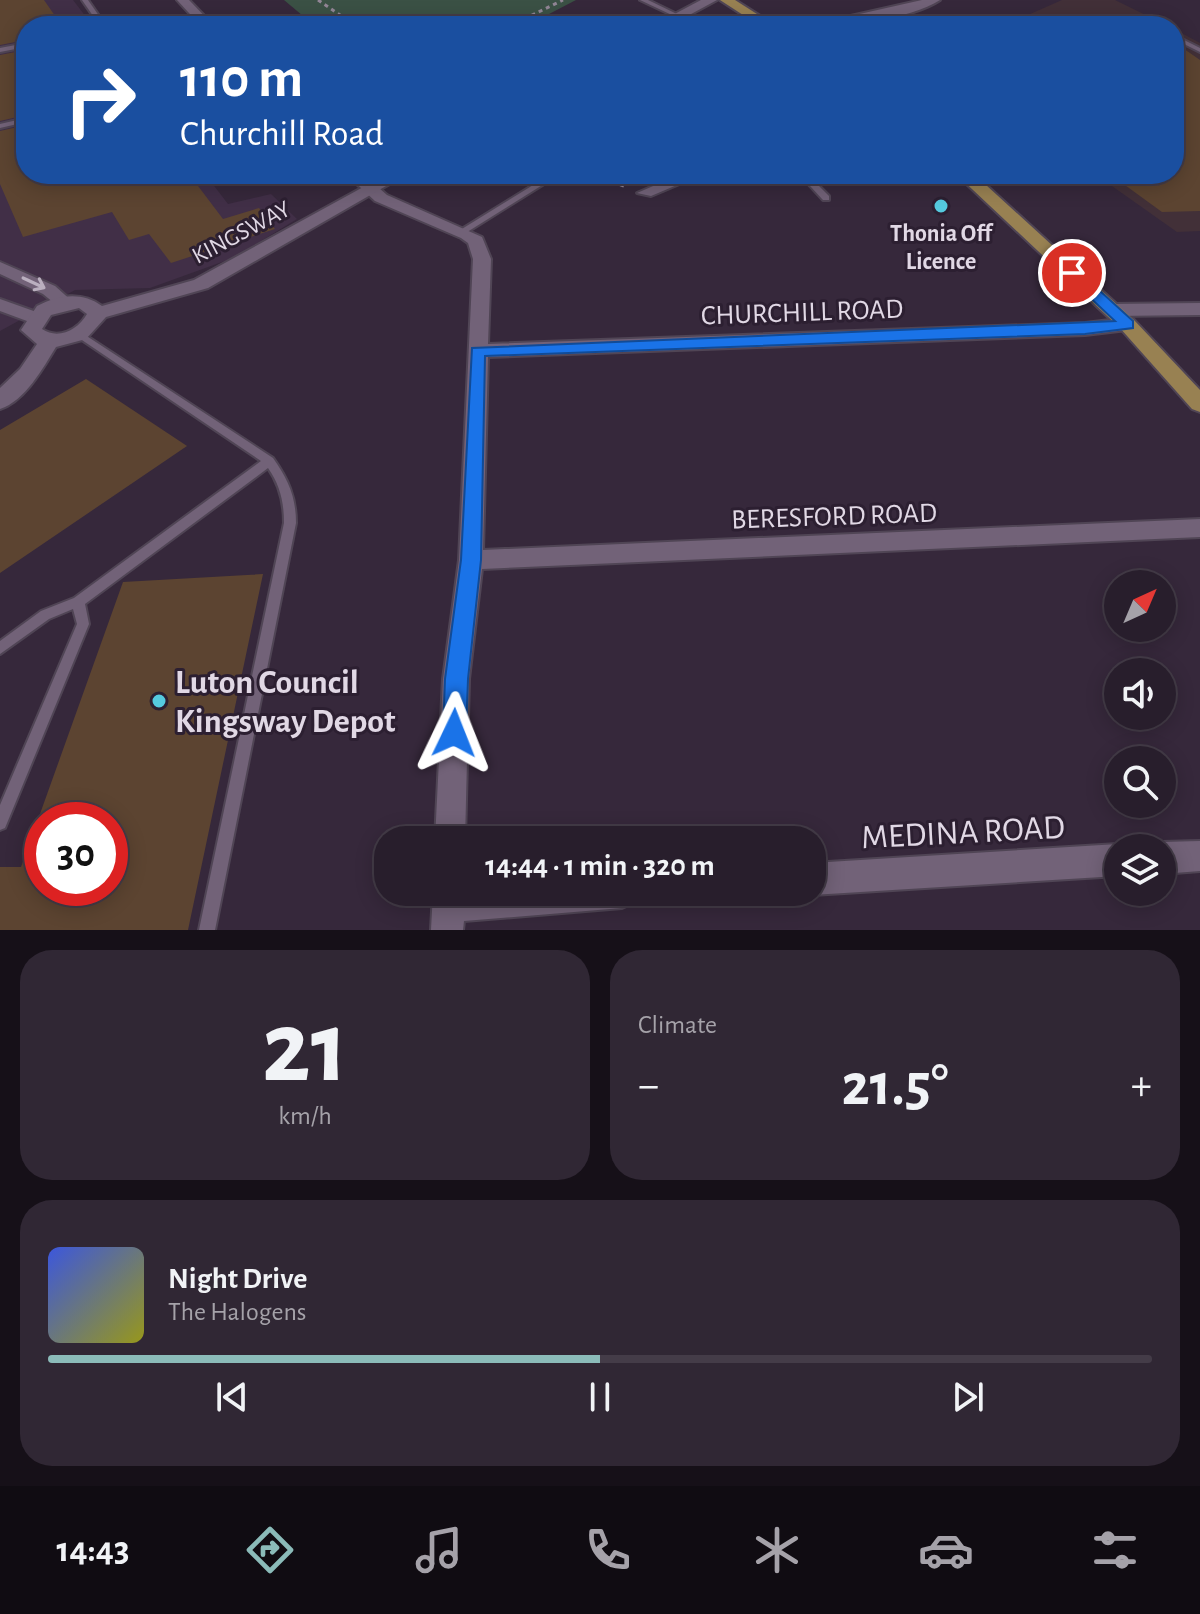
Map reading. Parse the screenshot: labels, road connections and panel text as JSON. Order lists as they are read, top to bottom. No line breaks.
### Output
{"streets":{"street":["KINGSWAY","CHURCHILL ROAD","BERESFORD ROAD","MEDINA ROAD"]},"places":["Thonia Off Licence","Luton Council Kingsway Depot"],"north":"top right","page":{"turn":["110 m","Churchill Road"],"limit":"30","trip":"14:44 · 1 min · 320 m","tile":[["21","km/h"],"Climate"],"heat":["−","21.5°","+"],"song":["Night Drive","The Halogens"],"tabs":"14:43"}}
